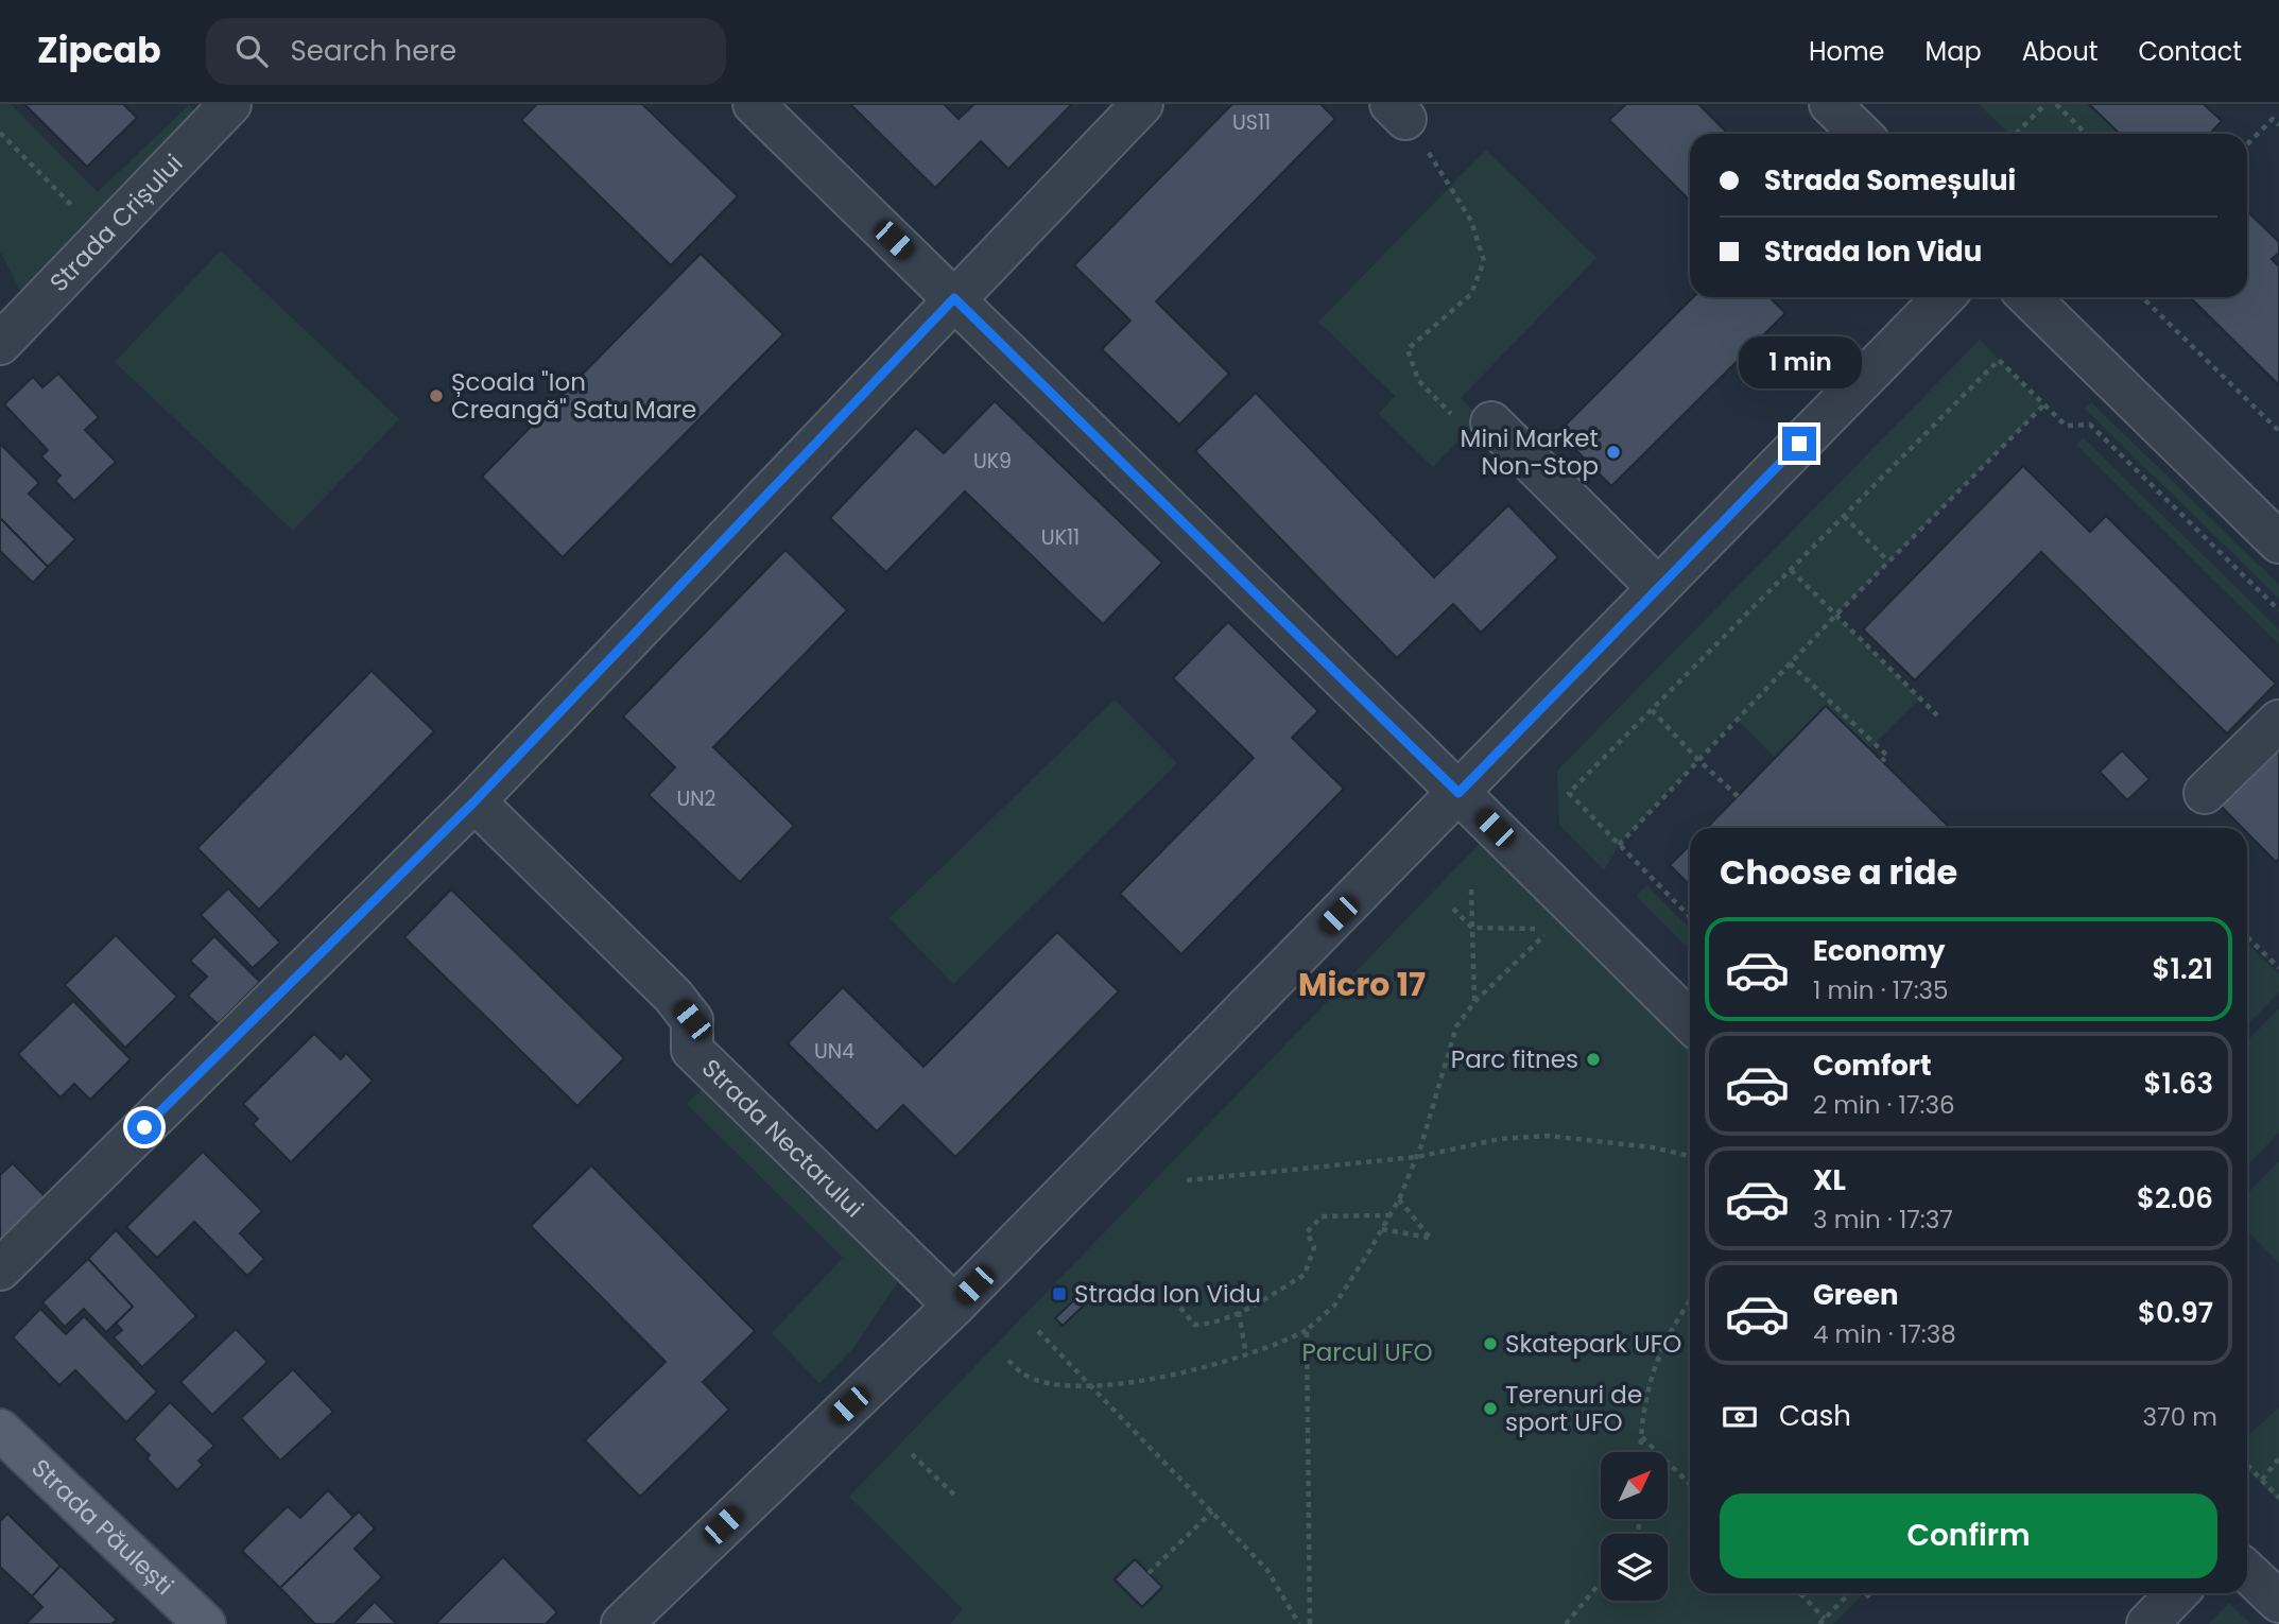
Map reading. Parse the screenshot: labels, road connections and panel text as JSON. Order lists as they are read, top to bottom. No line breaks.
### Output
{"streets":{"main road":["Strada Păulești"],"street":["Strada Crișului","Strada Nectarului"]},"districts":["Micro 17"],"parks":["Parcul UFO"],"places":{"other":["Școala \"Ion Creangă\" Satu Mare","Mini Market Non-Stop","Parc fitnes","Skatepark UFO","Terenuri de sport UFO"],"transit":["Strada Ion Vidu"]},"house_numbers":["US11","UK9","UK11","UN2","UN4"],"north":"top right","page":{"header":"Zipcab","search":"Search here","nav":["Home","Map","About","Contact"],"banner":["Strada Someșului","Strada Ion Vidu"],"bubble":"1 min","heading":"Choose a ride","list":[{"name":"Economy","note":"1 min · 17:35","value":"$1.21"},{"name":"Comfort","note":"2 min · 17:36","value":"$1.63"},{"name":"XL","note":"3 min · 17:37","value":"$2.06"},{"name":"Green","note":"4 min · 17:38","value":"$0.97"}],"pay":["Cash","370 m"],"buttons":"Confirm"}}
